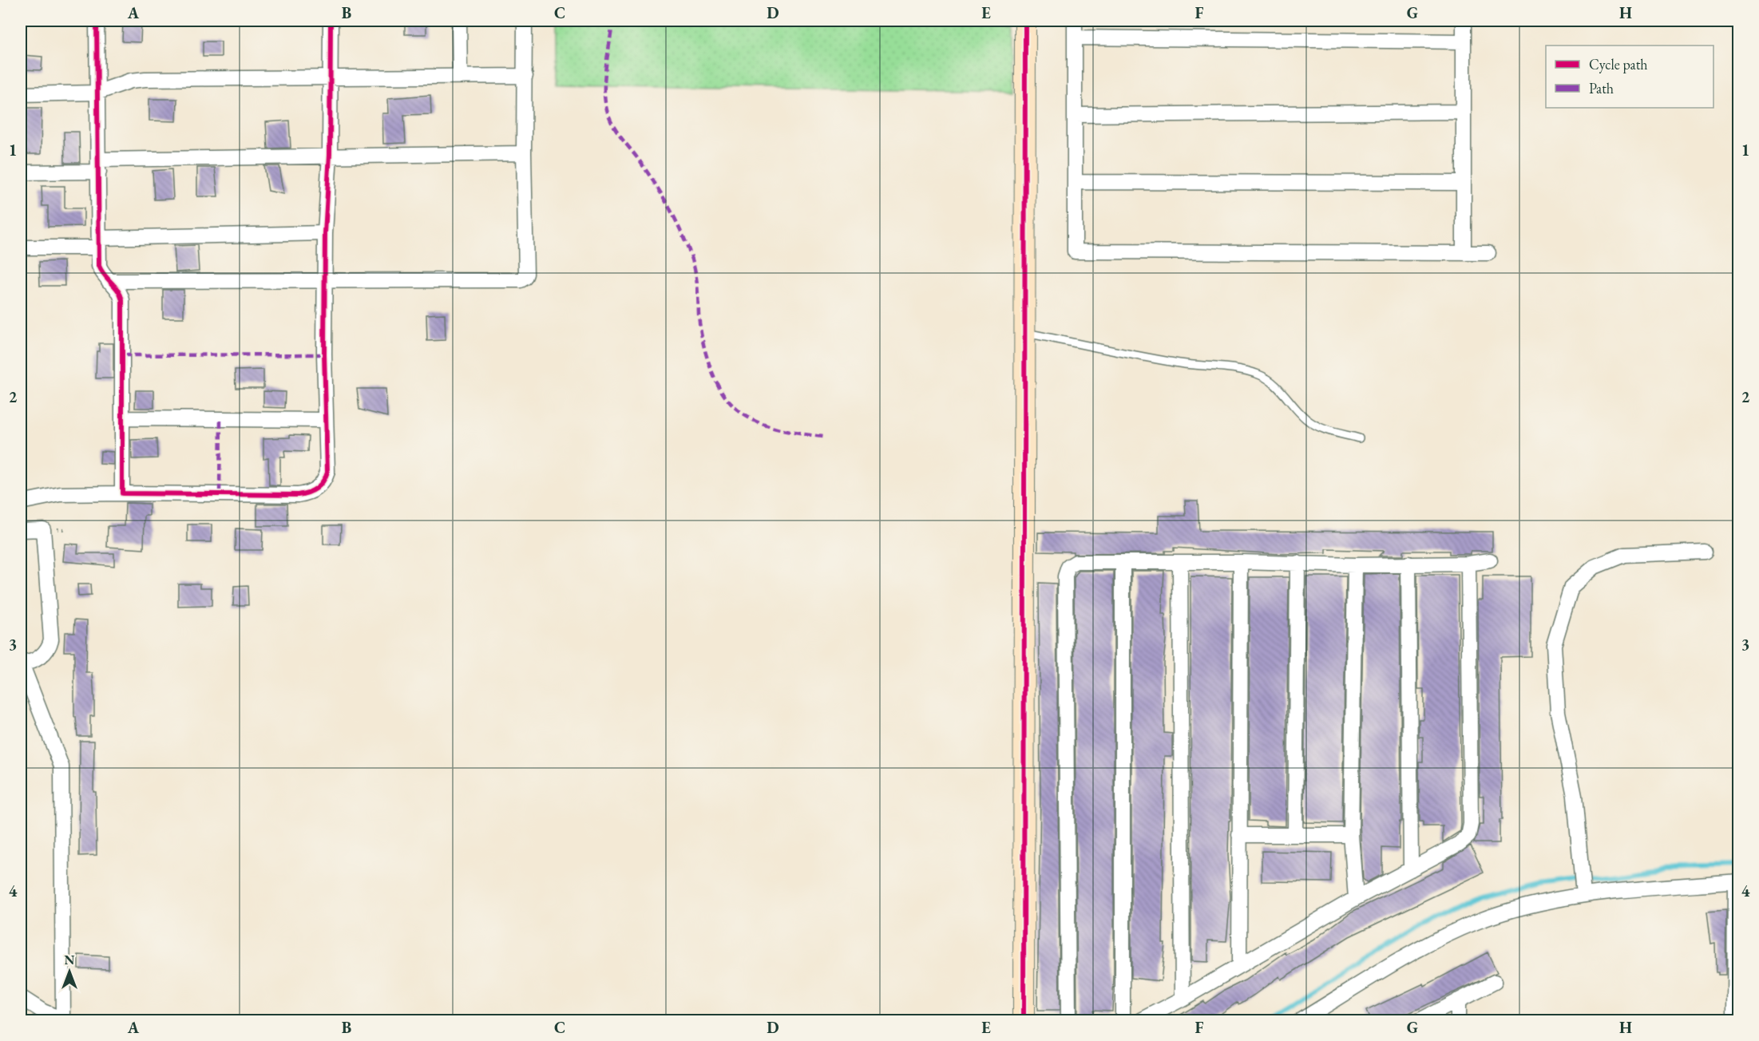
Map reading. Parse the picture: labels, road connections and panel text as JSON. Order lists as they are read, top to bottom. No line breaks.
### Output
{"legend":["Cycle path","Path"],"north":"top","grid":{"columns":["A","B","C","D","E","F","G","H"],"rows":["1","2","3","4"]}}
